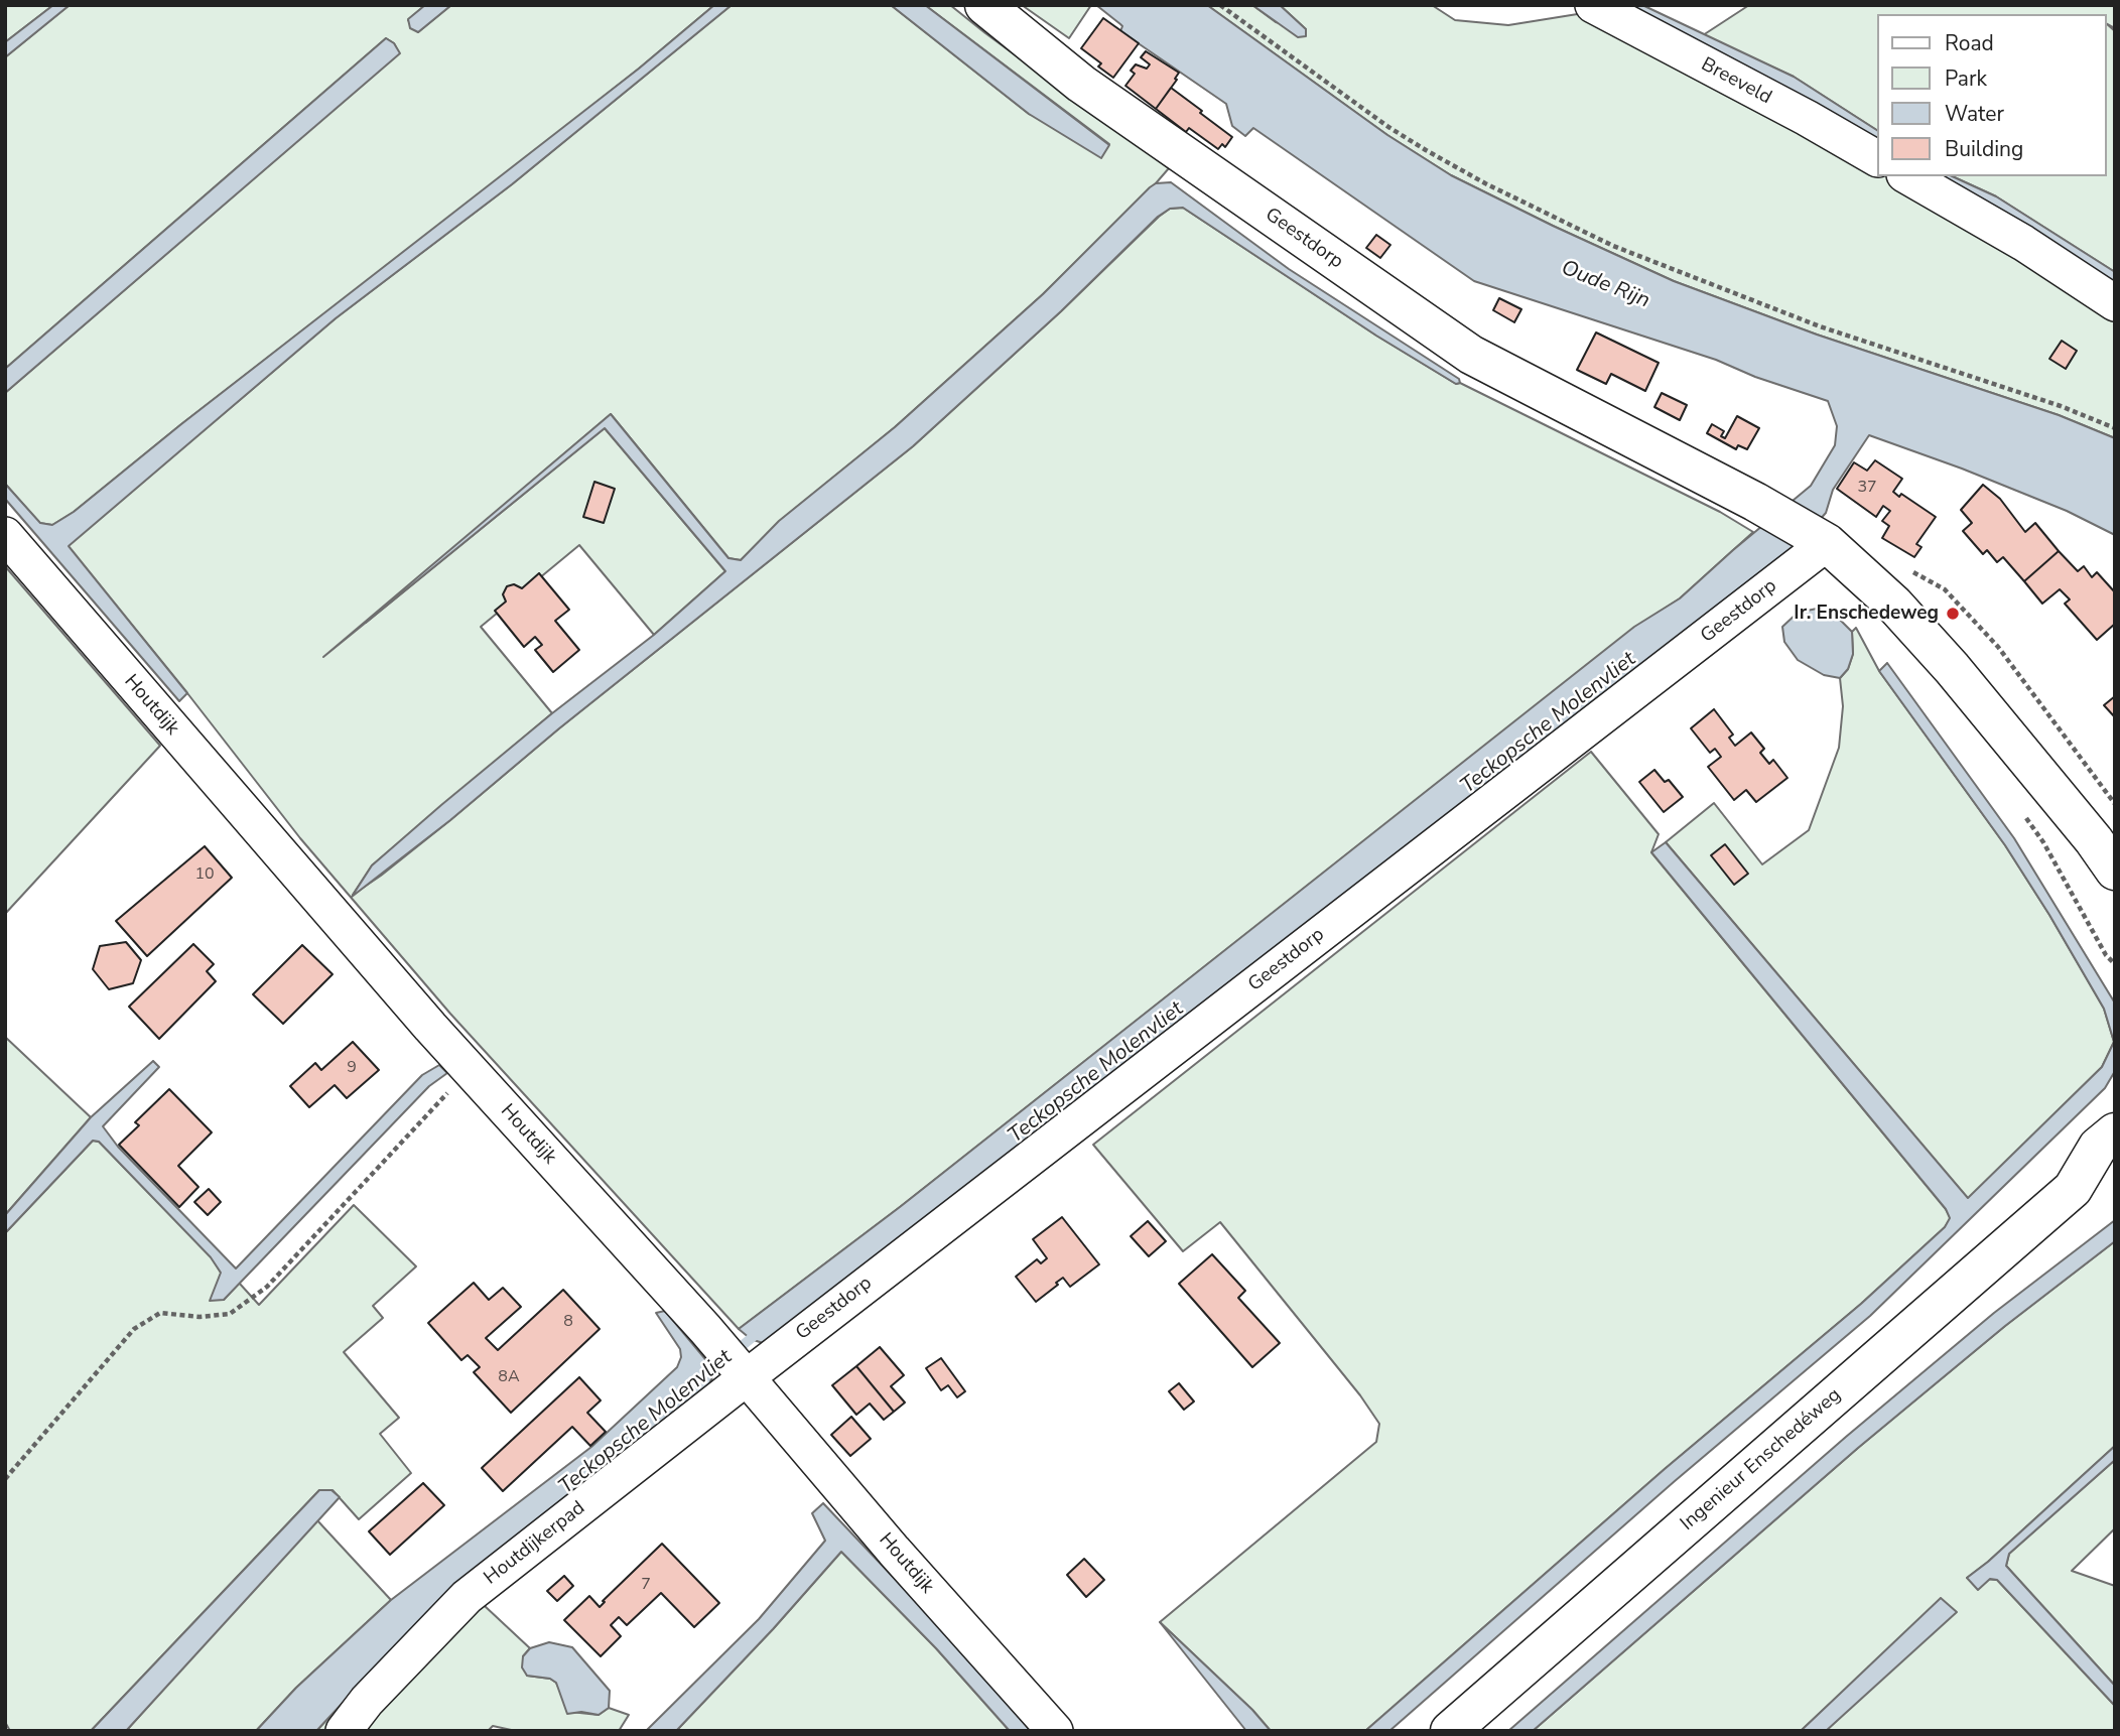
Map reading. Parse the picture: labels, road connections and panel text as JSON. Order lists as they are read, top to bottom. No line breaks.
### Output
{"streets":{"main road":["Geestdorp","Ingenieur Enschedéweg"],"street":["Breeveld","Houtdijk","Houtdijkerpad"]},"crossings":[["Geestdorp","Houtdijk"],["Geestdorp","Houtdijkerpad"],["Houtdijk","Houtdijkerpad"]],"water":["Oude Rijn","Teckopsche Molenvliet"],"places":["Ir. Enschedeweg"],"house_numbers":["37","10","9","8","8A","7"],"legend":["Road","Park","Water","Building"]}
